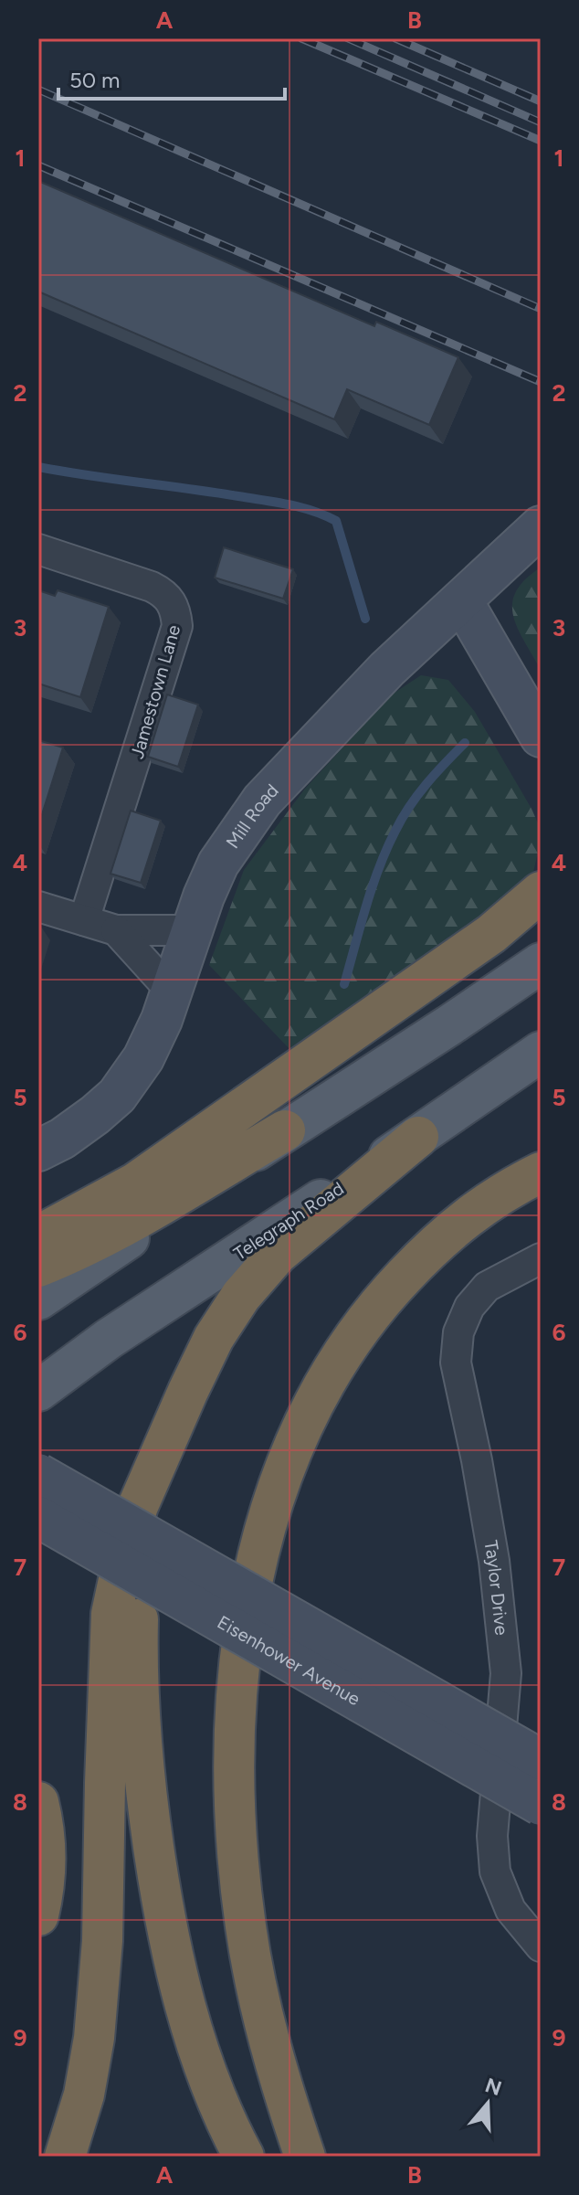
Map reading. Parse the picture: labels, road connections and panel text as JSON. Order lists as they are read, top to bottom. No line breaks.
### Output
{"streets":{"main road":["Mill Road","Telegraph Road","Eisenhower Avenue"],"street":["Jamestown Lane","Taylor Drive"]},"scale_bar":"50 m","north":"top","grid":{"columns":["A","B"],"rows":["1","2","3","4","5","6","7","8","9"]}}
